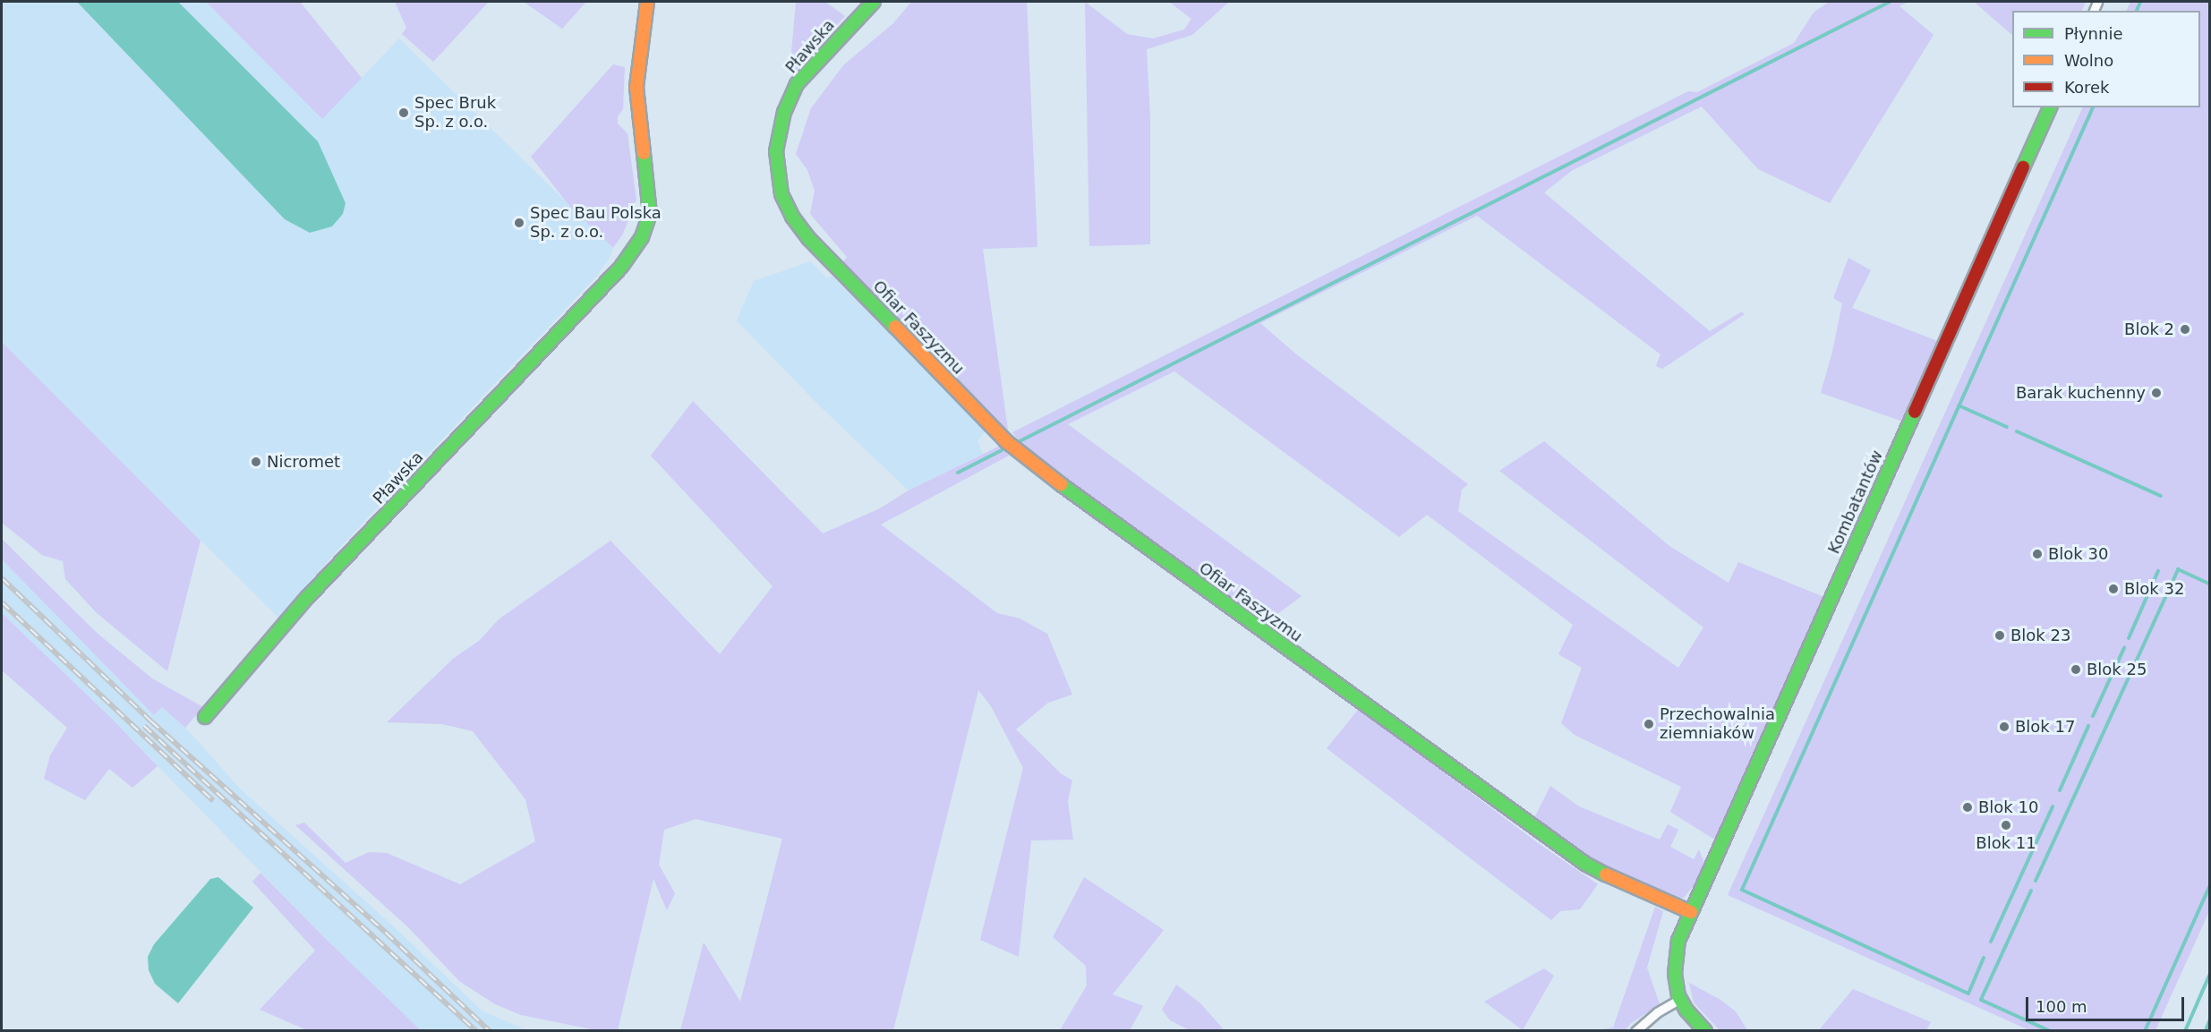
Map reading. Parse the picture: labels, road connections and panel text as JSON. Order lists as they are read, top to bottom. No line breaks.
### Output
{"streets":{"street":["Pławska","Ofiar Faszyzmu","Kombatantów"]},"crossings":[["Pławska","Ofiar Faszyzmu"],["Ofiar Faszyzmu","Kombatantów"]],"places":["Spec Bruk Sp. z o.o.","Spec Bau Polska Sp. z o.o.","Blok 2","Barak kuchenny","Nicromet","Blok 30","Blok 32","Blok 23","Blok 25","Przechowalnia ziemniaków","Blok 17","Blok 10","Blok 11"],"legend":["Płynnie","Wolno","Korek"],"scale_bar":"100 m"}
